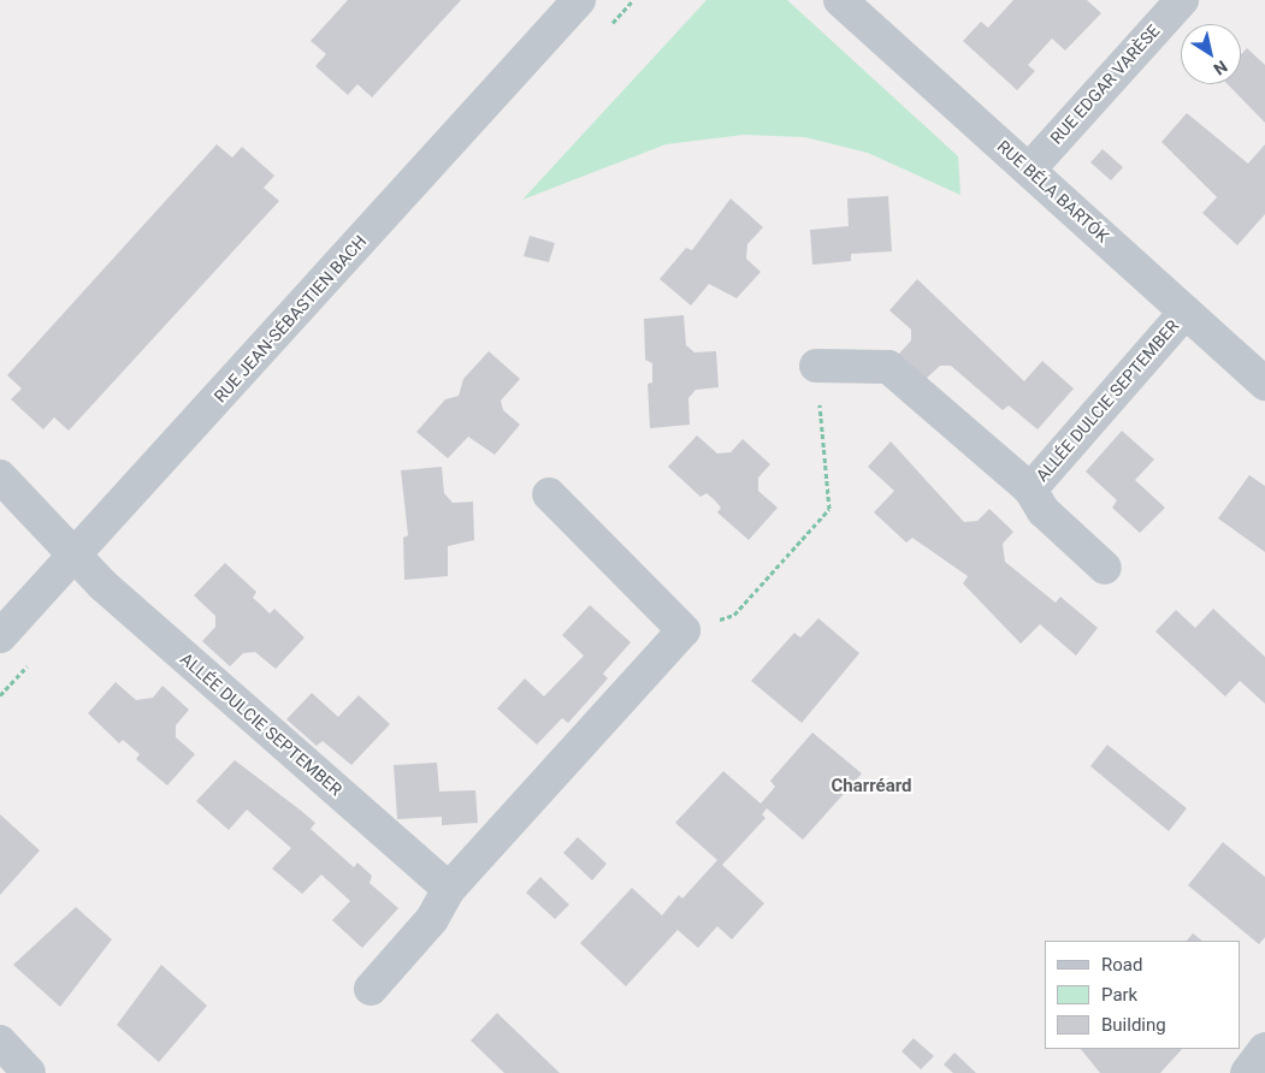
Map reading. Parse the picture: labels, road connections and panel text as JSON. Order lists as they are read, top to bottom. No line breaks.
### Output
{"streets":{"street":["RUE EDGAR VARÈSE","RUE BÉLA BARTÓK","RUE JEAN-SÉBASTIEN BACH","ALLÉE DULCIE SEPTEMBER"]},"crossings":[["RUE EDGAR VARÈSE","RUE BÉLA BARTÓK"],["RUE BÉLA BARTÓK","ALLÉE DULCIE SEPTEMBER"],["RUE JEAN-SÉBASTIEN BACH","ALLÉE DULCIE SEPTEMBER"]],"districts":["Charréard"],"legend":["Road","Park","Building"],"north":"bottom right"}
